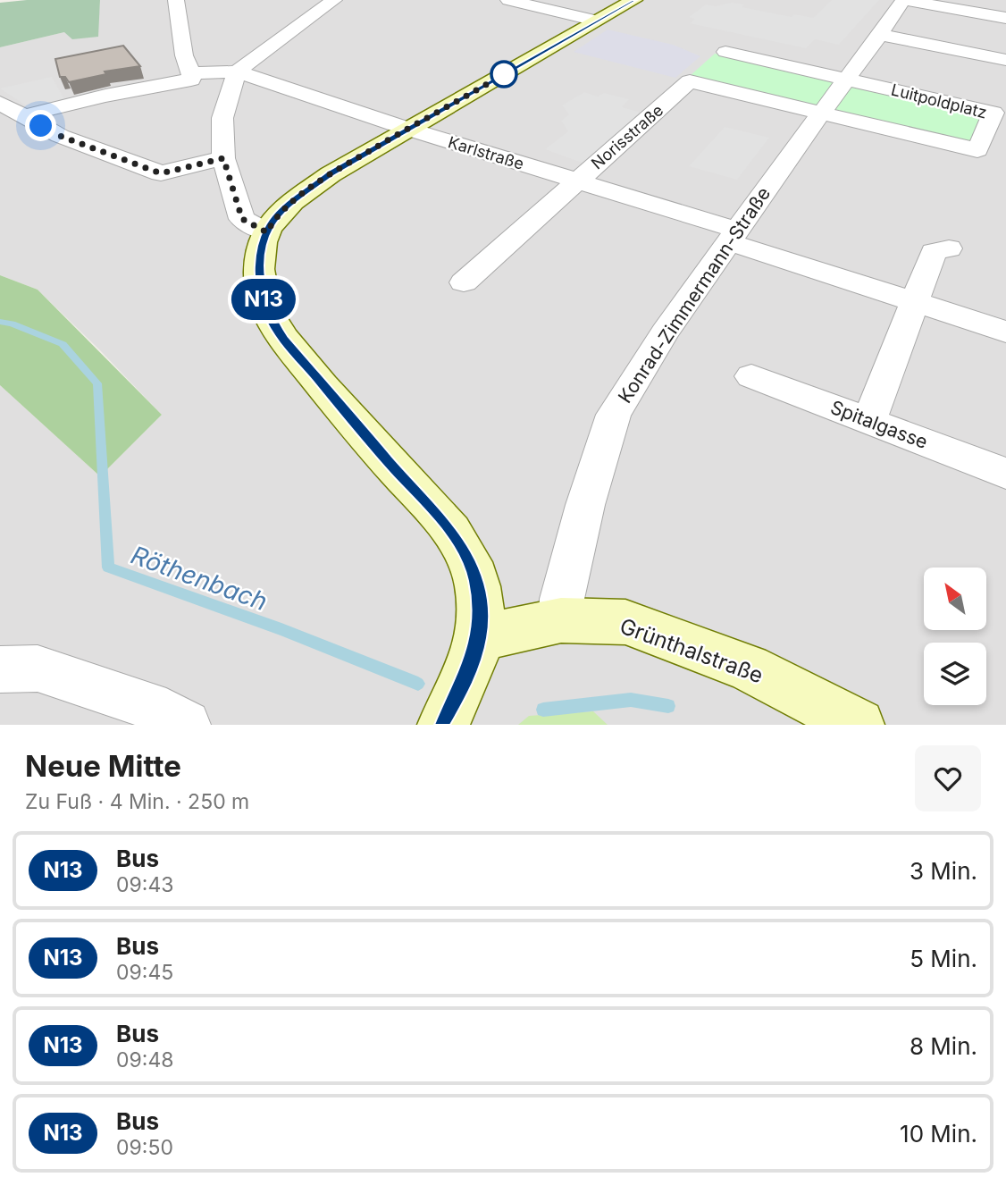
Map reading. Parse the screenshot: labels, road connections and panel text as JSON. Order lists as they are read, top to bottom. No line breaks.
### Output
{"streets":{"main road":["Grünthalstraße"],"street":["Luitpoldplatz","Norisstraße","Karlstraße","Konrad-Zimmermann-Straße","Spitalgasse"]},"crossings":[["Luitpoldplatz","Norisstraße"],["Luitpoldplatz","Konrad-Zimmermann-Straße"],["Norisstraße","Karlstraße"],["Norisstraße","Konrad-Zimmermann-Straße"],["Karlstraße","Konrad-Zimmermann-Straße"],["Konrad-Zimmermann-Straße","Grünthalstraße"]],"water":["Röthenbach"],"lines":["bus line N13"],"north":"top left","page":{"on_map":"N13","heading":["Neue Mitte","Zu Fuß · 4 Min. · 250 m"],"list":[{"mark":"N13","name":"Bus","note":"09:43","value":"3 Min."},{"mark":"N13","name":"Bus","note":"09:45","value":"5 Min."},{"mark":"N13","name":"Bus","note":"09:48","value":"8 Min."},{"mark":"N13","name":"Bus","note":"09:50","value":"10 Min."}]}}
